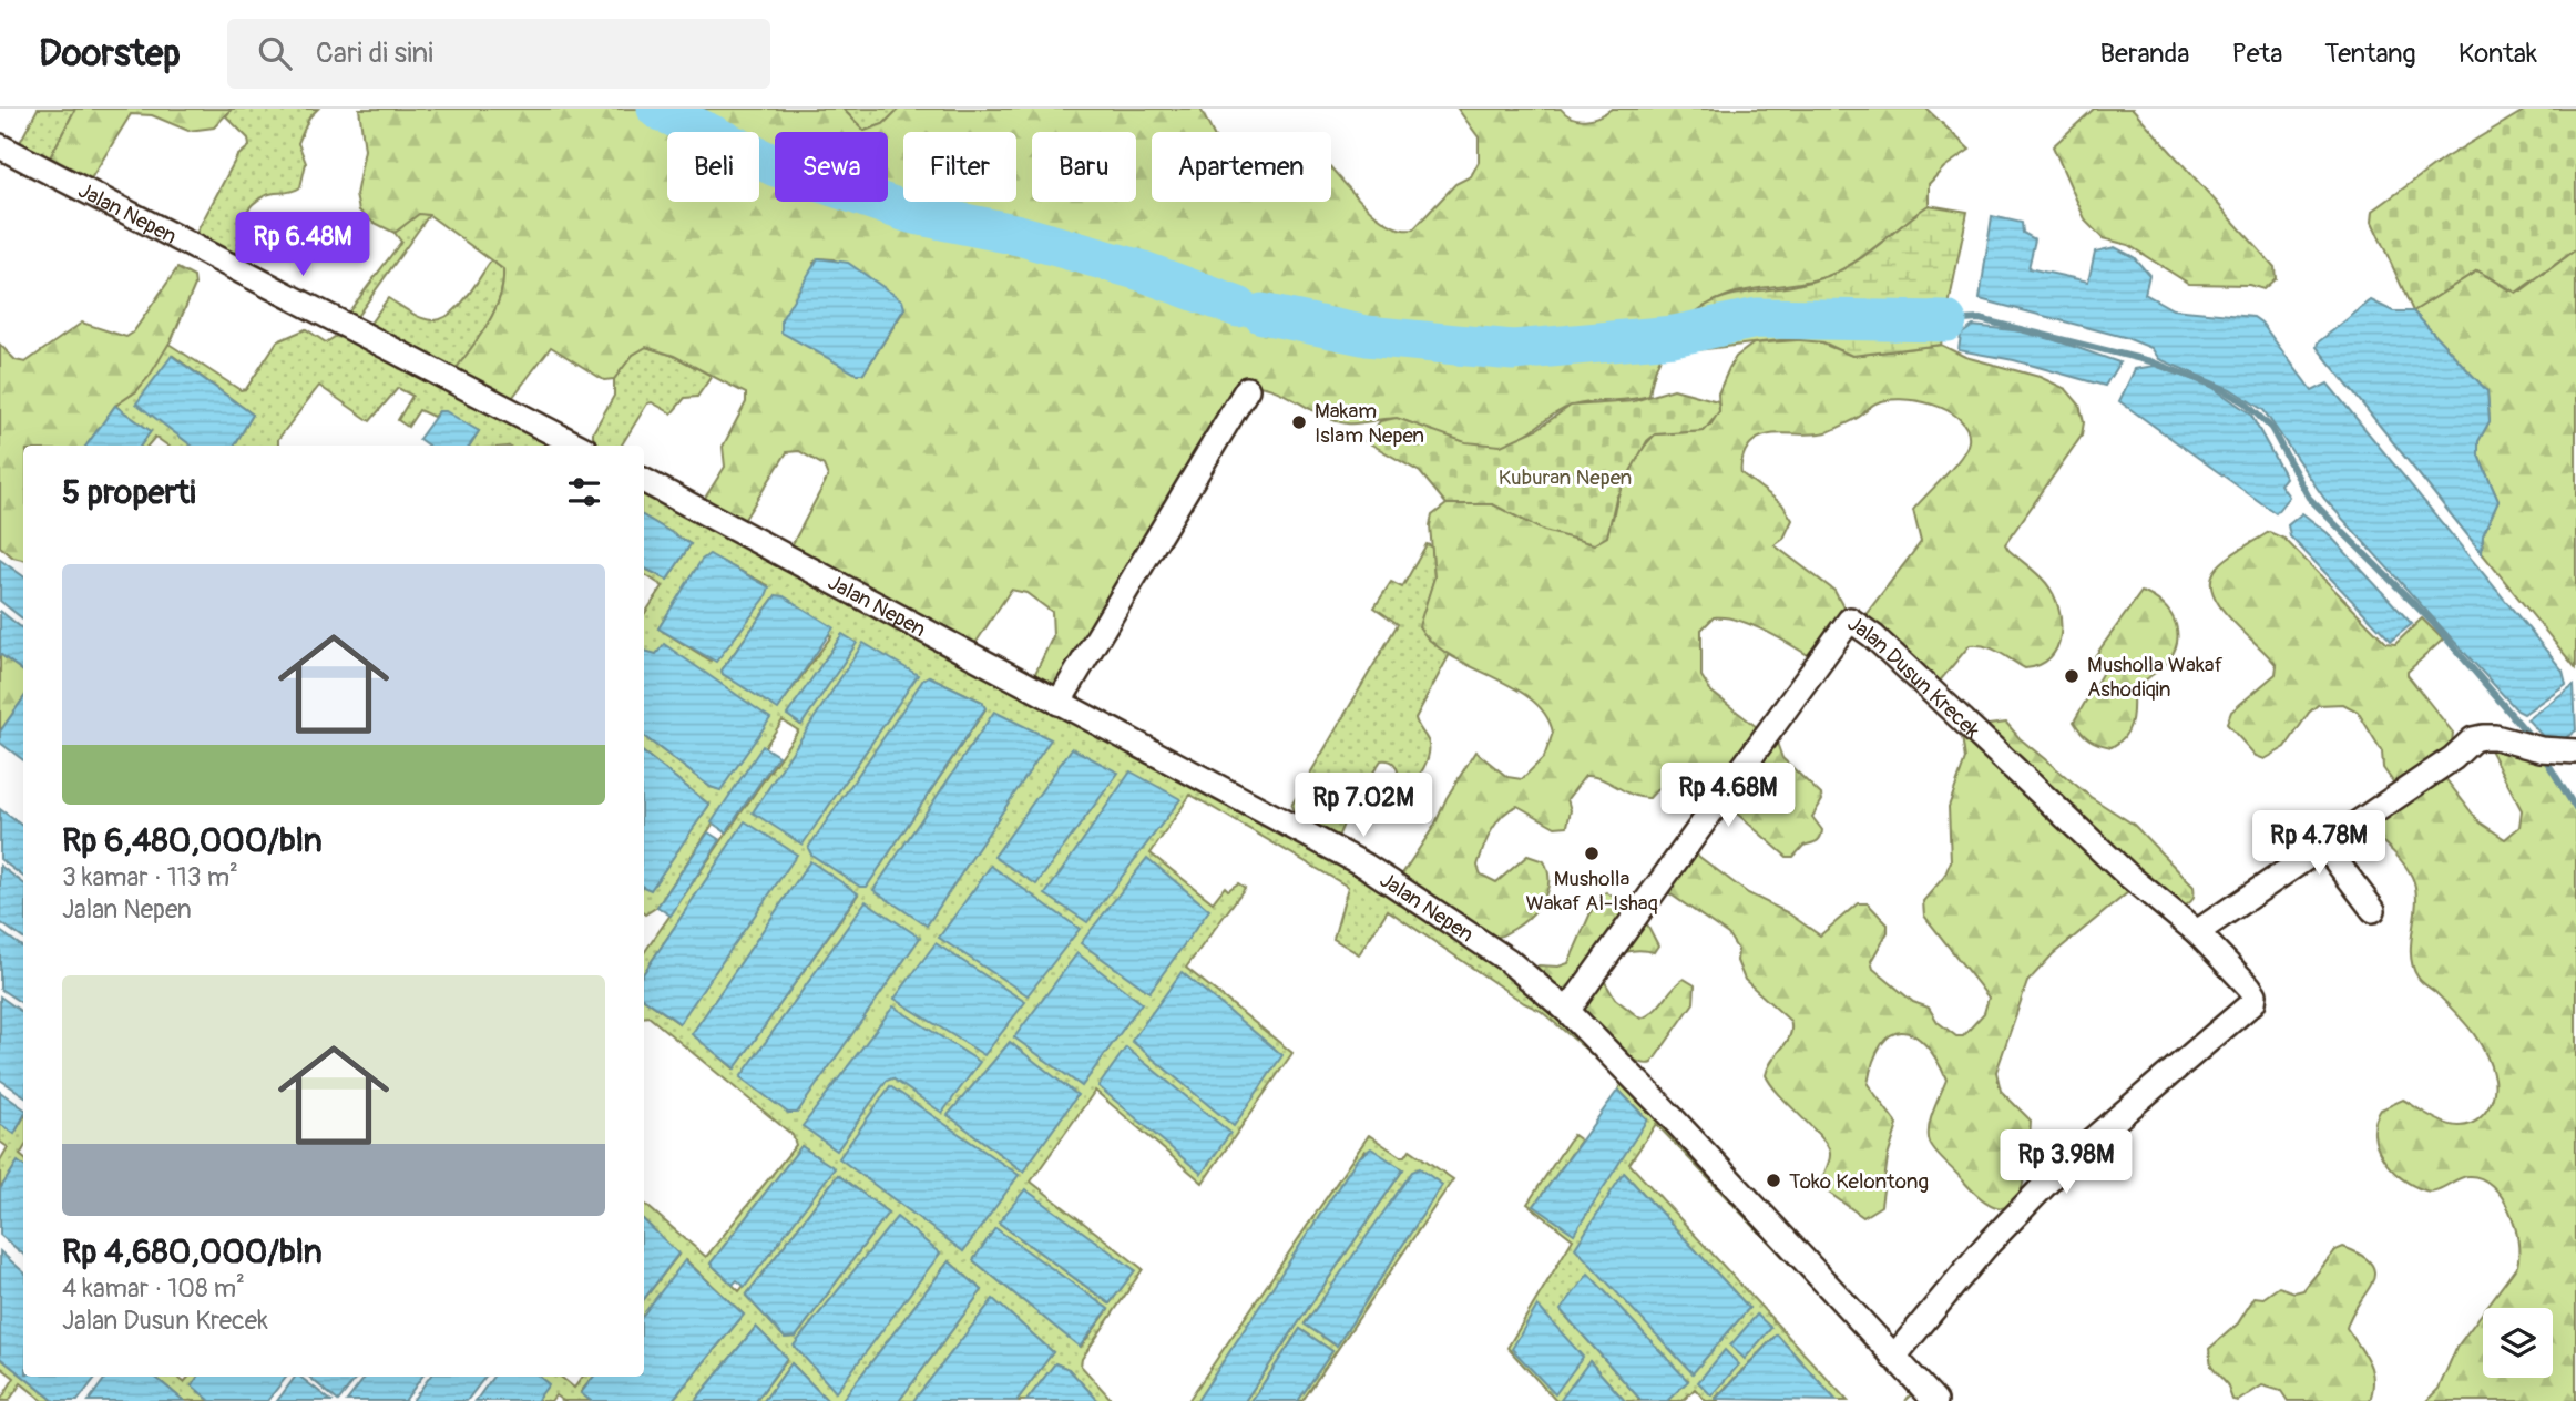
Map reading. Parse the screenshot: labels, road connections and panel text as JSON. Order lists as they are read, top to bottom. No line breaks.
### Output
{"streets":{"street":["Jalan Nepen","Jalan Dusun Krecek"]},"crossings":[["Jalan Nepen","Jalan Dusun Krecek"]],"parks":["Kuburan Nepen"],"places":["Makam Islam Nepen","Musholla Wakaf Ashodiqin","Musholla Wakaf Al-Ishaq","Toko Kelontong"],"page":{"header":"Doorstep","search":"Cari di sini","nav":["Beranda","Peta","Tentang","Kontak"],"chip":["Beli","Sewa","Filter","Baru","Apartemen"],"price":["Rp 6.48M","Rp 4.68M","Rp 7.02M","Rp 4.78M","Rp 3.98M"],"heading":"5 properti","list":[{"name":"Rp 6,480,000/bln","note":"3 kamar · 113 m² · Jalan Nepen"},{"name":"Rp 4,680,000/bln","note":"4 kamar · 108 m² · Jalan Dusun Krecek"}]}}
